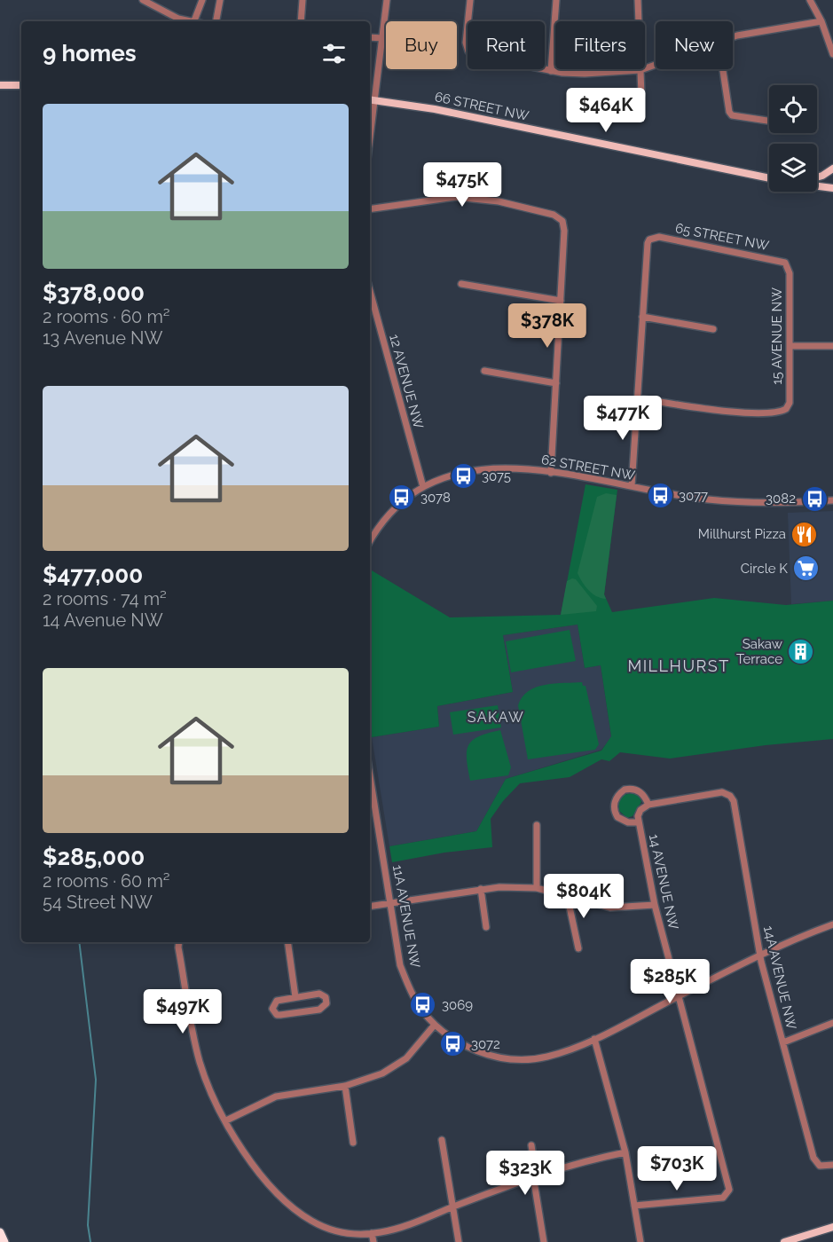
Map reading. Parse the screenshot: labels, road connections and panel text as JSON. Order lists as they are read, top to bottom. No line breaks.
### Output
{"streets":{"main road":["66 STREET NW"],"street":["65 STREET NW","15 AVENUE NW","12 AVENUE NW","62 STREET NW","14 AVENUE NW","11A AVENUE NW","14A AVENUE NW"]},"crossings":[["65 STREET NW","15 AVENUE NW"],["12 AVENUE NW","62 STREET NW"],["14 AVENUE NW","11A AVENUE NW"],["14 AVENUE NW","14A AVENUE NW"],["11A AVENUE NW","14A AVENUE NW"]],"districts":["MILLHURST","SAKAW"],"places":{"bus stop":["3075","3077","3078","3082","3069","3072"],"restaurant":["Millhurst Pizza"],"supermarket":["Circle K"],"building":["Sakaw Terrace"]},"page":{"chip":["Buy","Rent","Filters","New"],"heading":"9 homes","list":[{"name":"$378,000","note":"2 rooms · 60 m² · 13 Avenue NW"},{"name":"$477,000","note":"2 rooms · 74 m² · 14 Avenue NW"},{"name":"$285,000","note":"2 rooms · 60 m² · 54 Street NW"}],"price":["$464K","$475K","$378K","$477K","$804K","$285K","$497K","$703K","$323K"]}}
